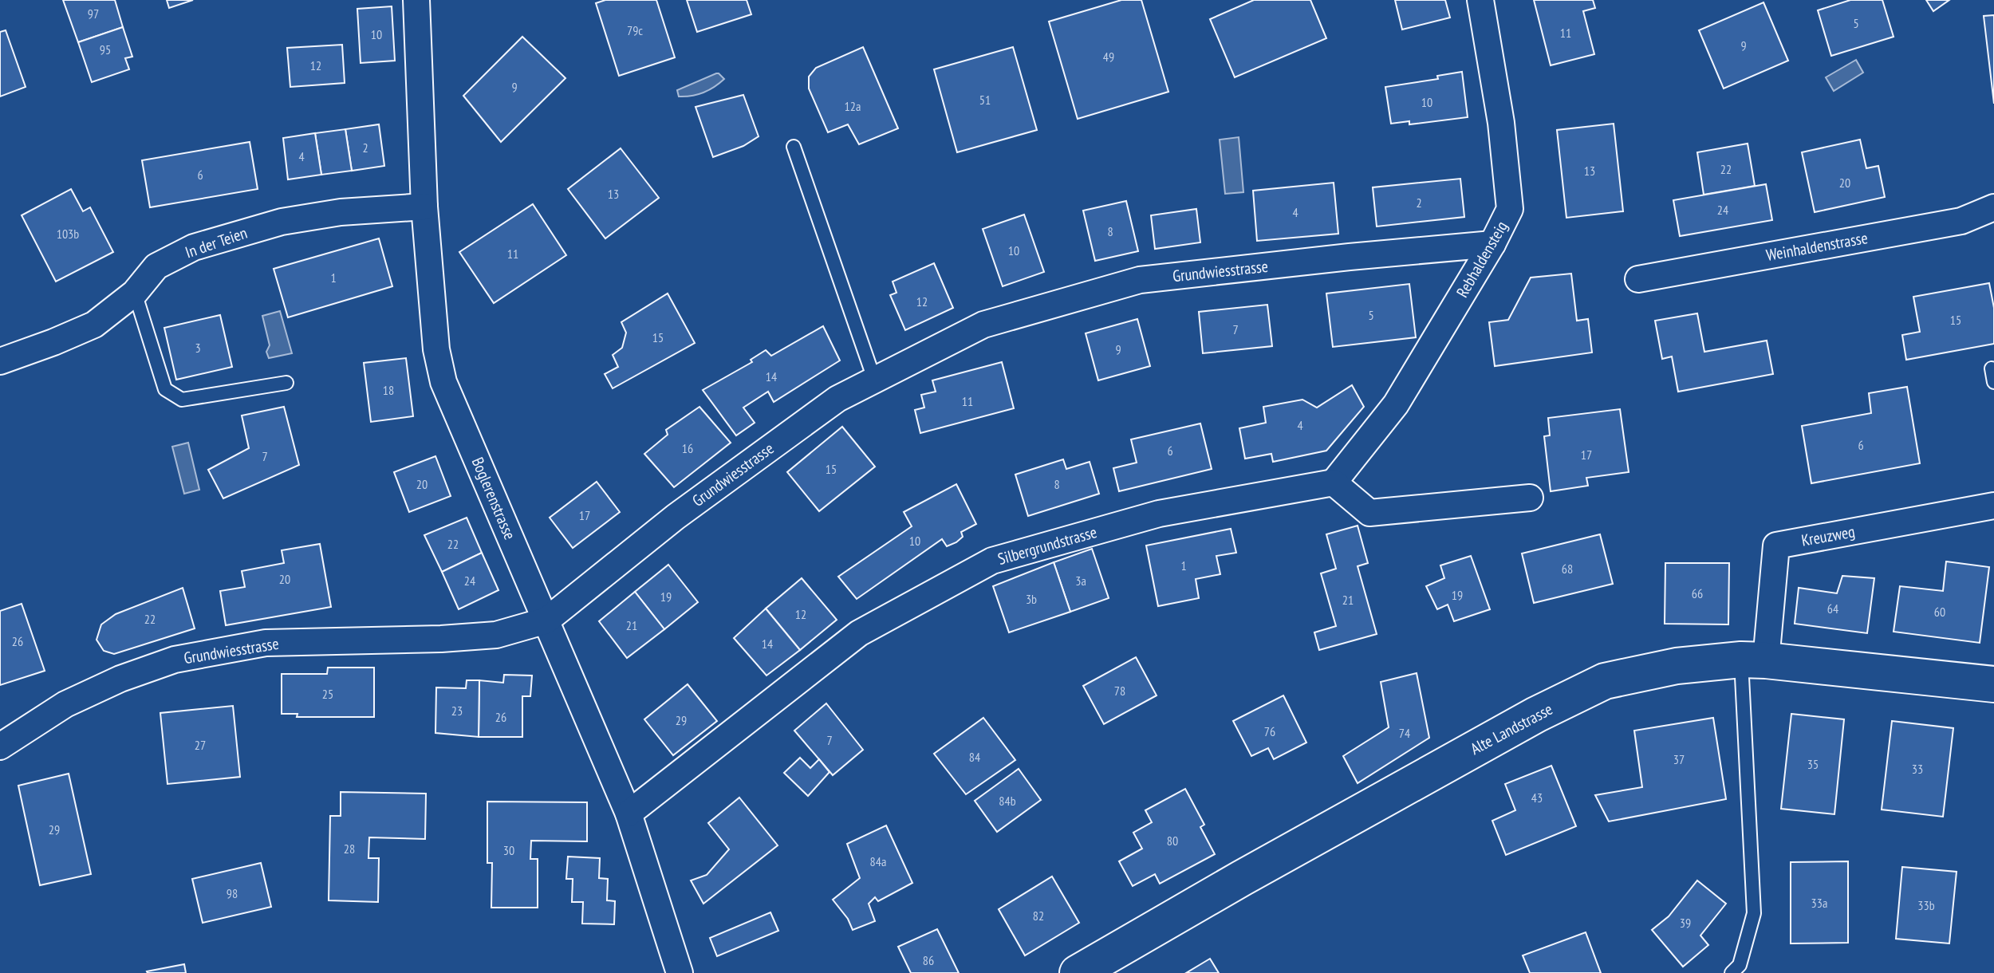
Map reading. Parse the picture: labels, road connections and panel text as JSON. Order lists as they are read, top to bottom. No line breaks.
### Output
{"streets":{"main road":["Alte Landstrasse"],"street":["In der Teien","Weinhaldenstrasse","Rebhaldensteig","Grundwiesstrasse","Boglerenstrasse","Kreuzweg","Silbergrundstrasse"]},"crossings":[["In der Teien","Boglerenstrasse"],["Rebhaldensteig","Grundwiesstrasse"],["Rebhaldensteig","Silbergrundstrasse"],["Grundwiesstrasse","Boglerenstrasse"],["Boglerenstrasse","Silbergrundstrasse"],["Kreuzweg","Alte Landstrasse"]],"house_numbers":["97","5","79c","11","10","9","95","49","12","9","51","10","12a","2","4","22","13","6","20","13","2","24","4","8","103b","10","11","1","12","5","15","7","15","3","9","14","18","11","4","6","16","6","17","7","15","20","8","17","10","22","1","68","20","24","3a","66","19","19","3b","21","64","60","12","22","21","26","14","78","25","23","26","29","76","74","7","27","84","37","35","33","43","84b","29","80","28","30","84a","98","33a","33b","82","39","86"]}
